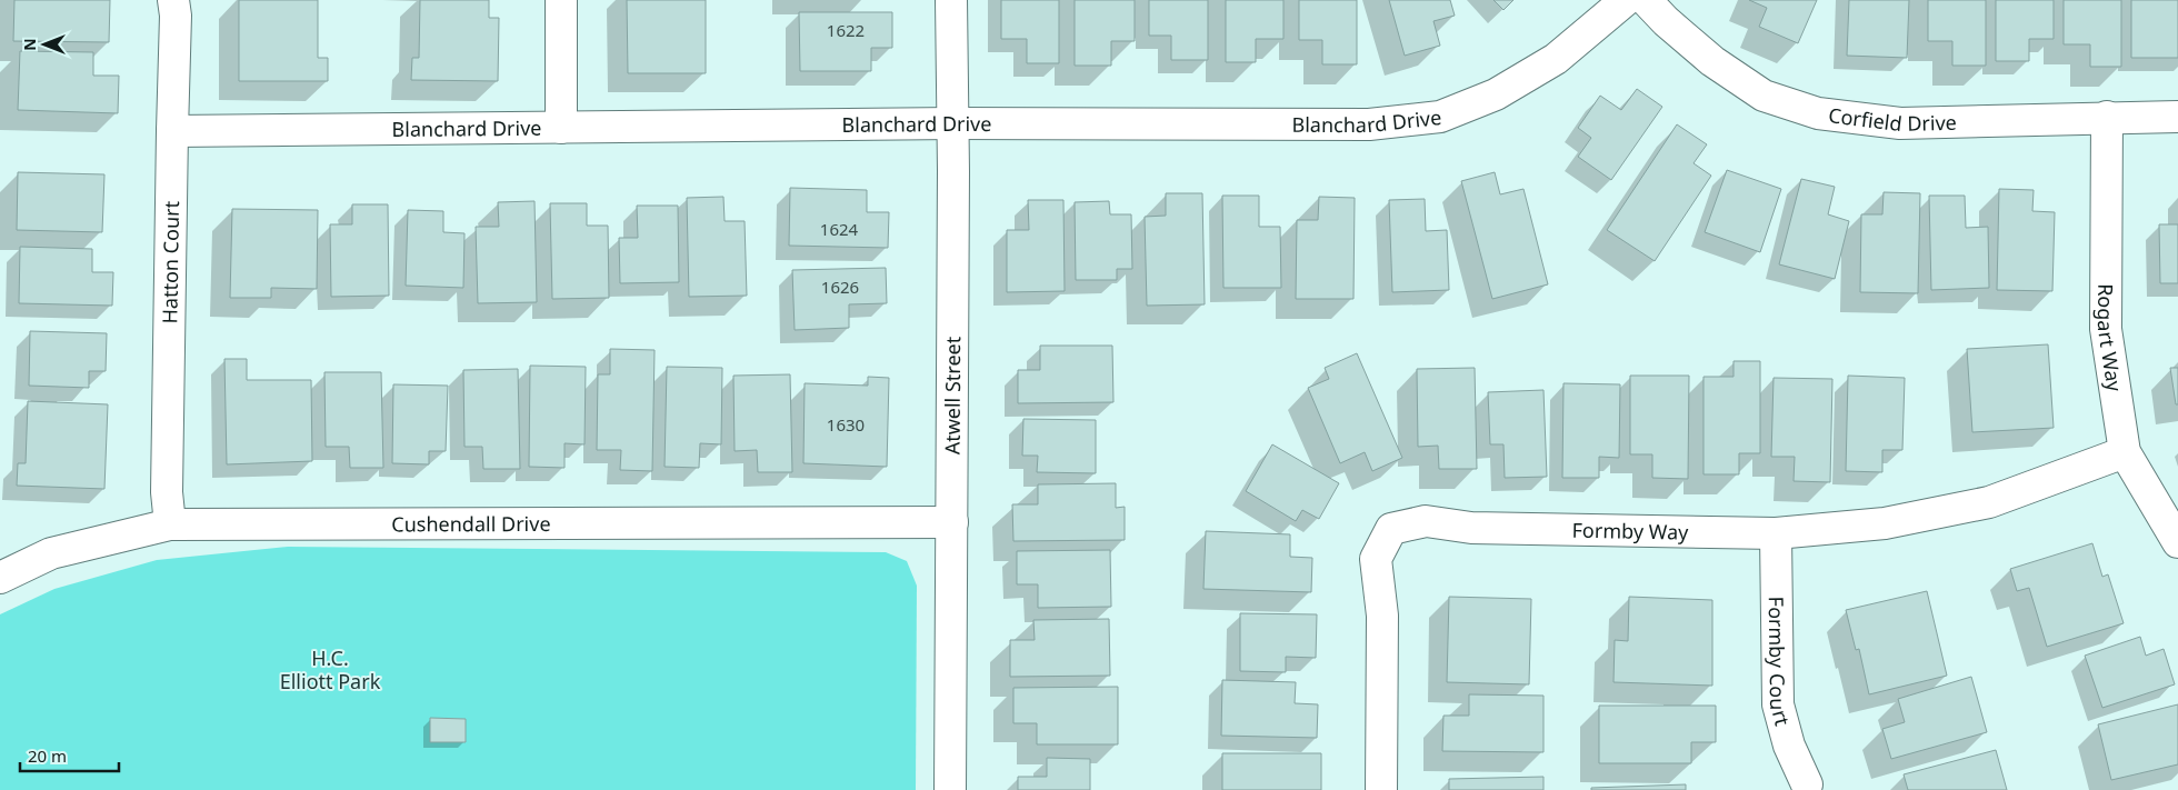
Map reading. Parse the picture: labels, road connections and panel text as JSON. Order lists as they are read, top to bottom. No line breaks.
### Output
{"streets":{"street":["Corfield Drive","Blanchard Drive","Hatton Court","Rogart Way","Atwell Street","Cushendall Drive","Formby Way","Formby Court"]},"crossings":[["Corfield Drive","Rogart Way"],["Blanchard Drive","Hatton Court"],["Blanchard Drive","Atwell Street"],["Hatton Court","Cushendall Drive"],["Rogart Way","Formby Way"],["Atwell Street","Cushendall Drive"],["Formby Way","Formby Court"]],"parks":["H.C. Elliott Park"],"house_numbers":["1622","1624","1626","1630"],"scale_bar":"20 m","north":"left"}
